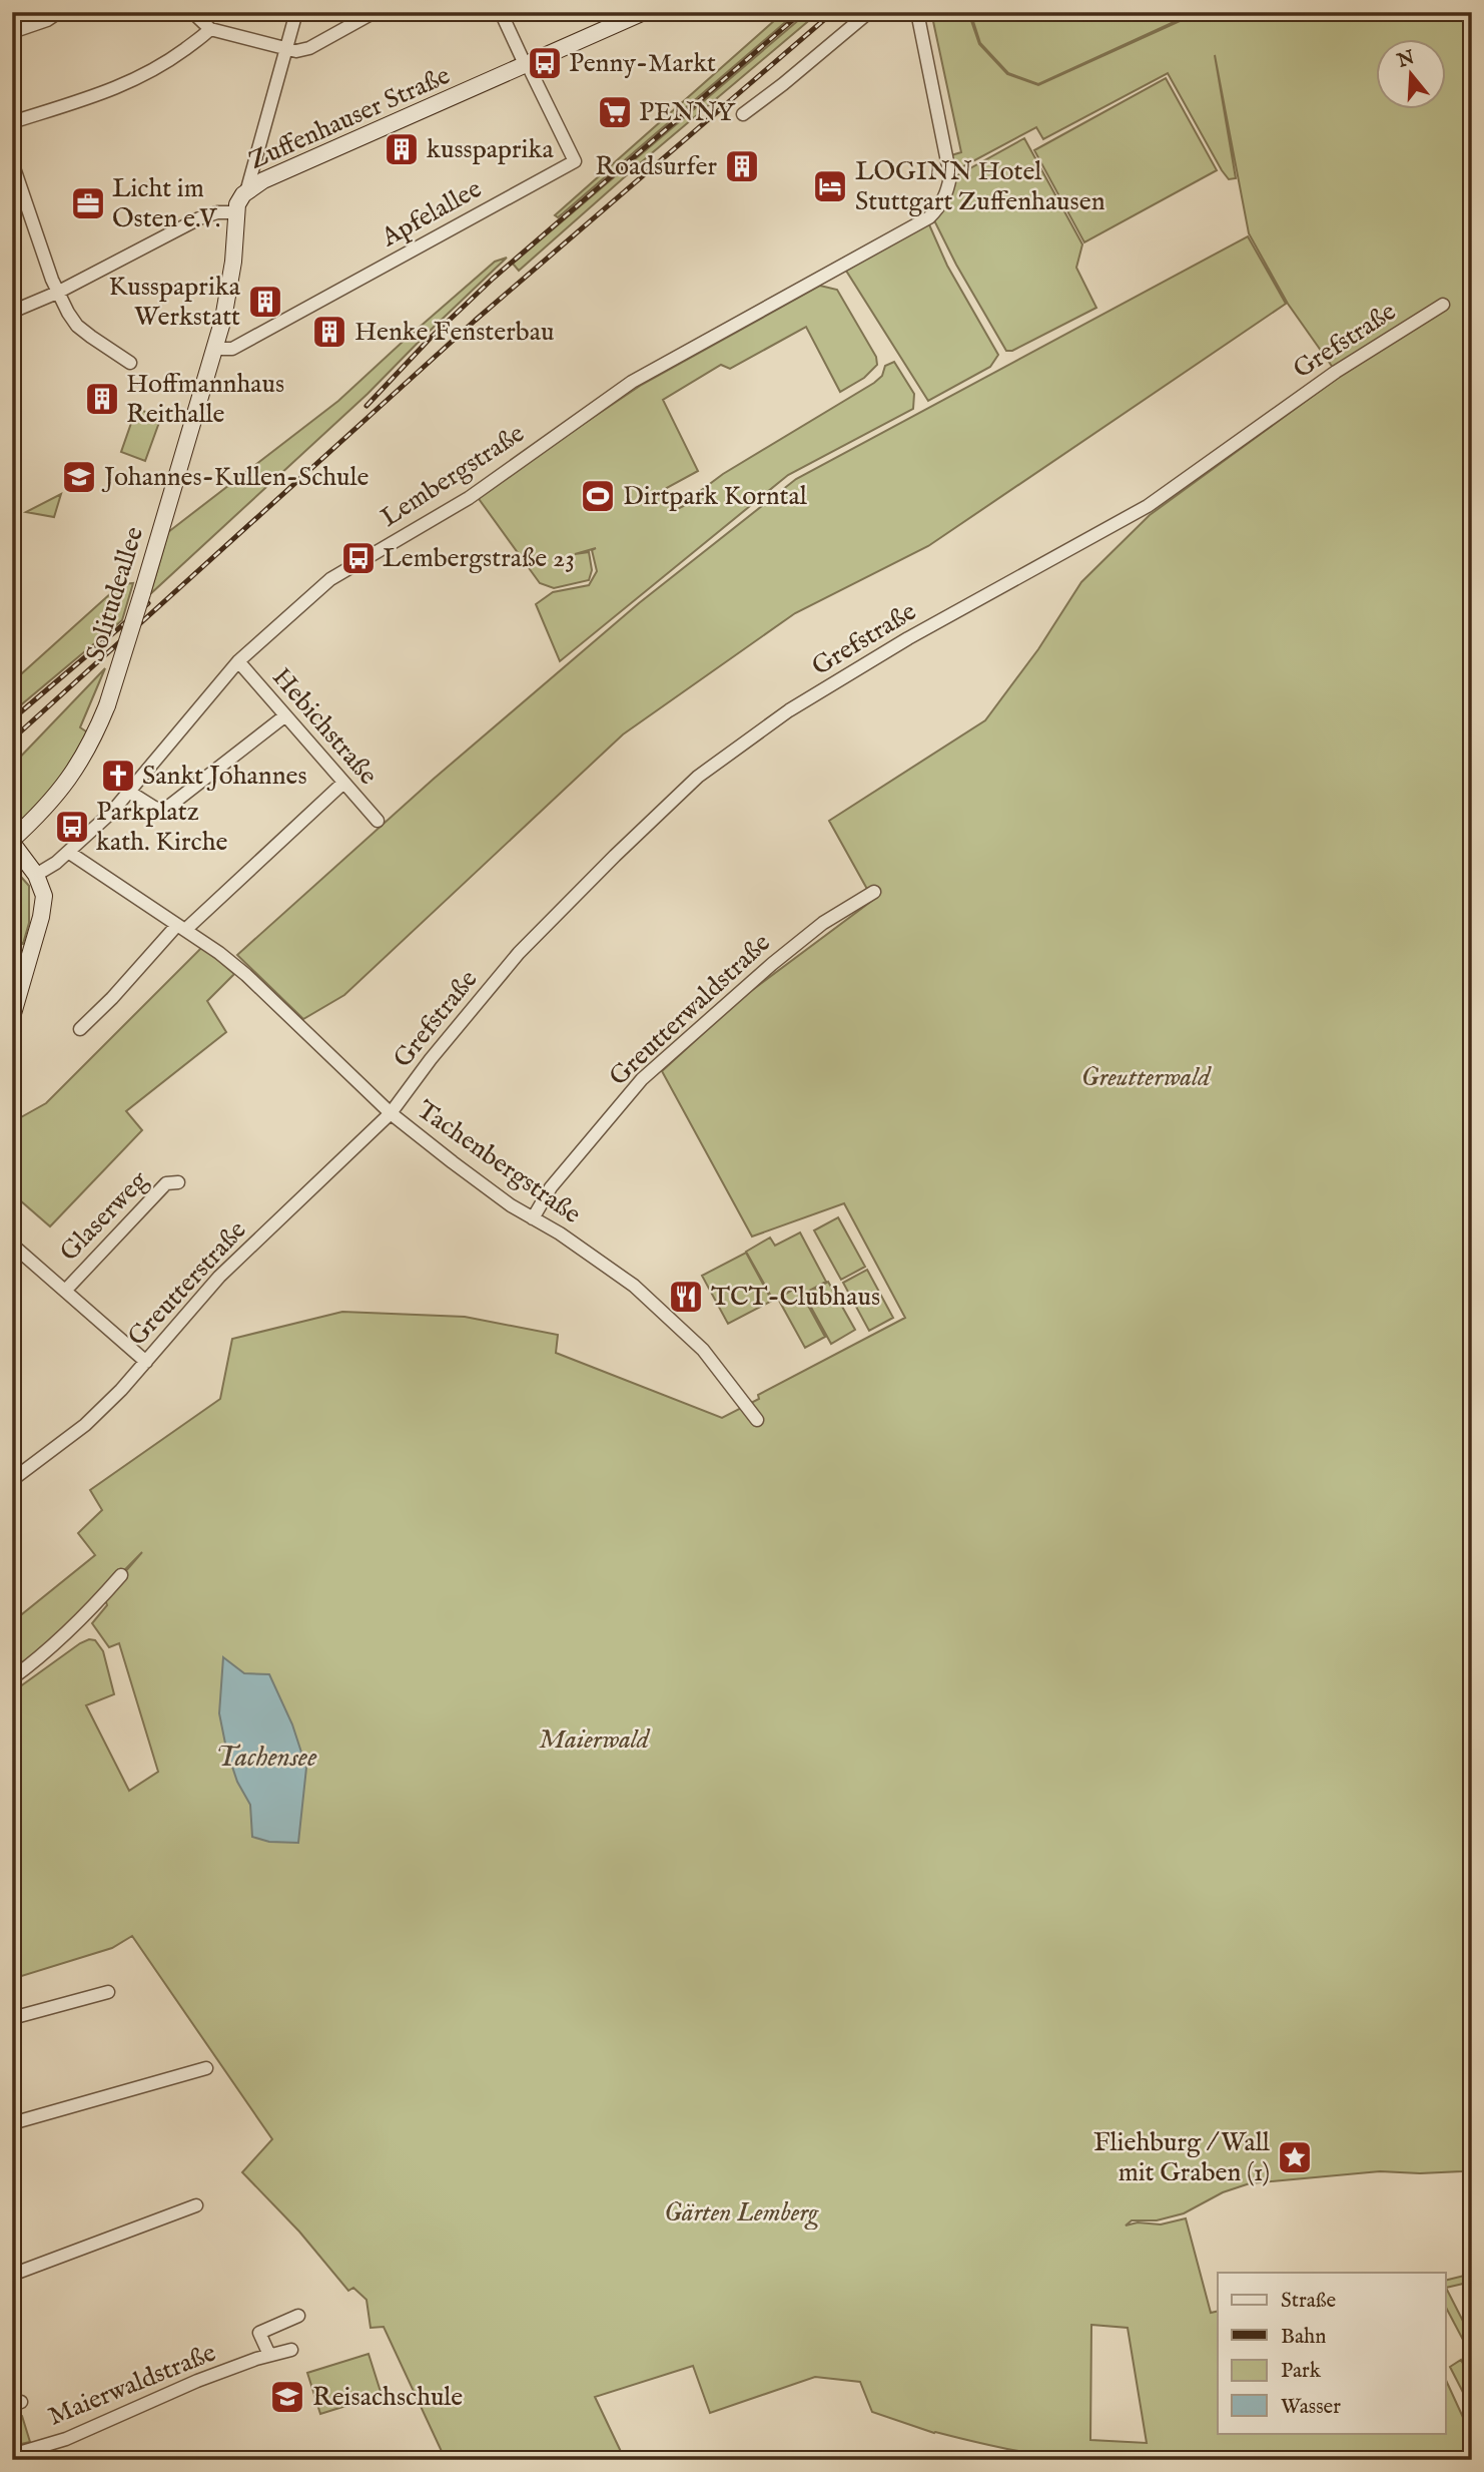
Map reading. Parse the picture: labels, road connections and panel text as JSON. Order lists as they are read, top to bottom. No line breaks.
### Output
{"streets":{"main road":["Zuffenhauser Straße","Solitudeallee"],"street":["Apfelallee","Grefstraße","Lembergstraße","Hebichstraße","Greutterwaldstraße","Tachenbergstraße","Glaserweg","Greutterstraße","Maierwaldstraße"]},"crossings":[["Zuffenhauser Straße","Apfelallee"],["Zuffenhauser Straße","Solitudeallee"],["Apfelallee","Solitudeallee"],["Grefstraße","Tachenbergstraße"],["Grefstraße","Greutterstraße"],["Lembergstraße","Solitudeallee"],["Lembergstraße","Hebichstraße"],["Lembergstraße","Tachenbergstraße"],["Greutterwaldstraße","Tachenbergstraße"],["Tachenbergstraße","Greutterstraße"]],"water":["Tachensee"],"parks":["Greutterwald","Maierwald","Gärten Lemberg"],"places":{"bus stop":["Penny-Markt","Lembergstraße 23","Parkplatz kath. Kirche"],"supermarket":["PENNY"],"building":["kusspaprika","Roadsurfer","Kusspaprika Werkstatt","Henke Fensterbau","Hoffmannhaus Reithalle"],"hotel":["LOGINN Hotel Stuttgart Zuffenhausen"],"office":["Licht im Osten e.V."],"school or university":["Johannes-Kullen-Schule","Reisachschule"],"sports":["Dirtpark Korntal"],"church":["Sankt Johannes"],"restaurant":["TCT-Clubhaus"],"place":["Fliehburg / Wall mit Graben (1)"]},"legend":["Straße","Bahn","Park","Wasser"],"north":"top"}
